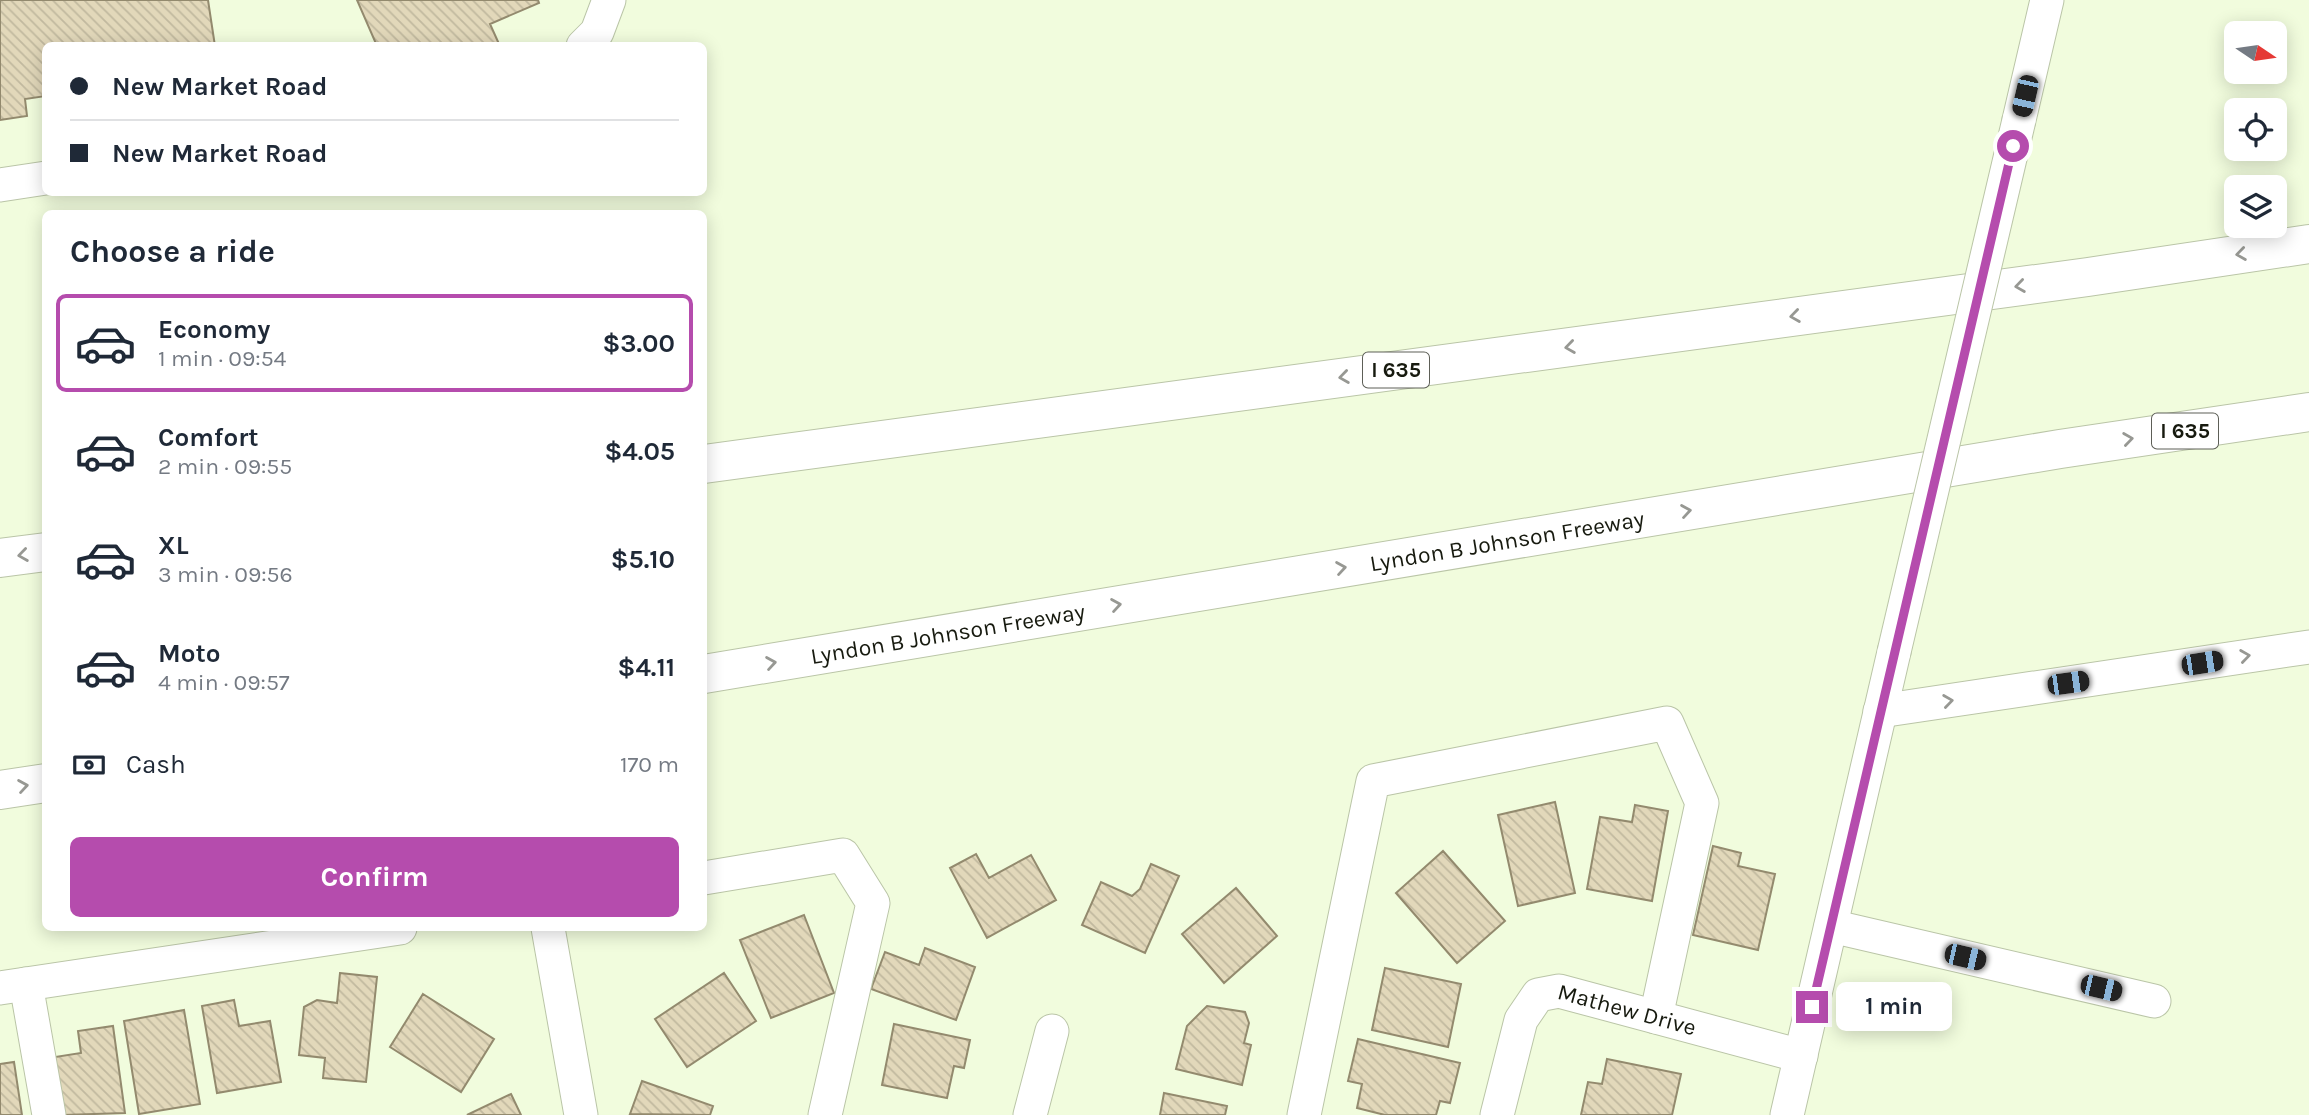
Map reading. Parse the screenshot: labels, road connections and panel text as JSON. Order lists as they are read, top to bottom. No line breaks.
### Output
{"streets":{"highway":["I 635","Lyndon B Johnson Freeway"],"street":["Mathew Drive"]},"north":"right","page":{"banner":["New Market Road","New Market Road"],"heading":"Choose a ride","list":[{"name":"Economy","note":"1 min · 09:54","value":"$3.00"},{"name":"Comfort","note":"2 min · 09:55","value":"$4.05"},{"name":"XL","note":"3 min · 09:56","value":"$5.10"},{"name":"Moto","note":"4 min · 09:57","value":"$4.11"}],"pay":["Cash","170 m"],"buttons":"Confirm","bubble":"1 min"}}
